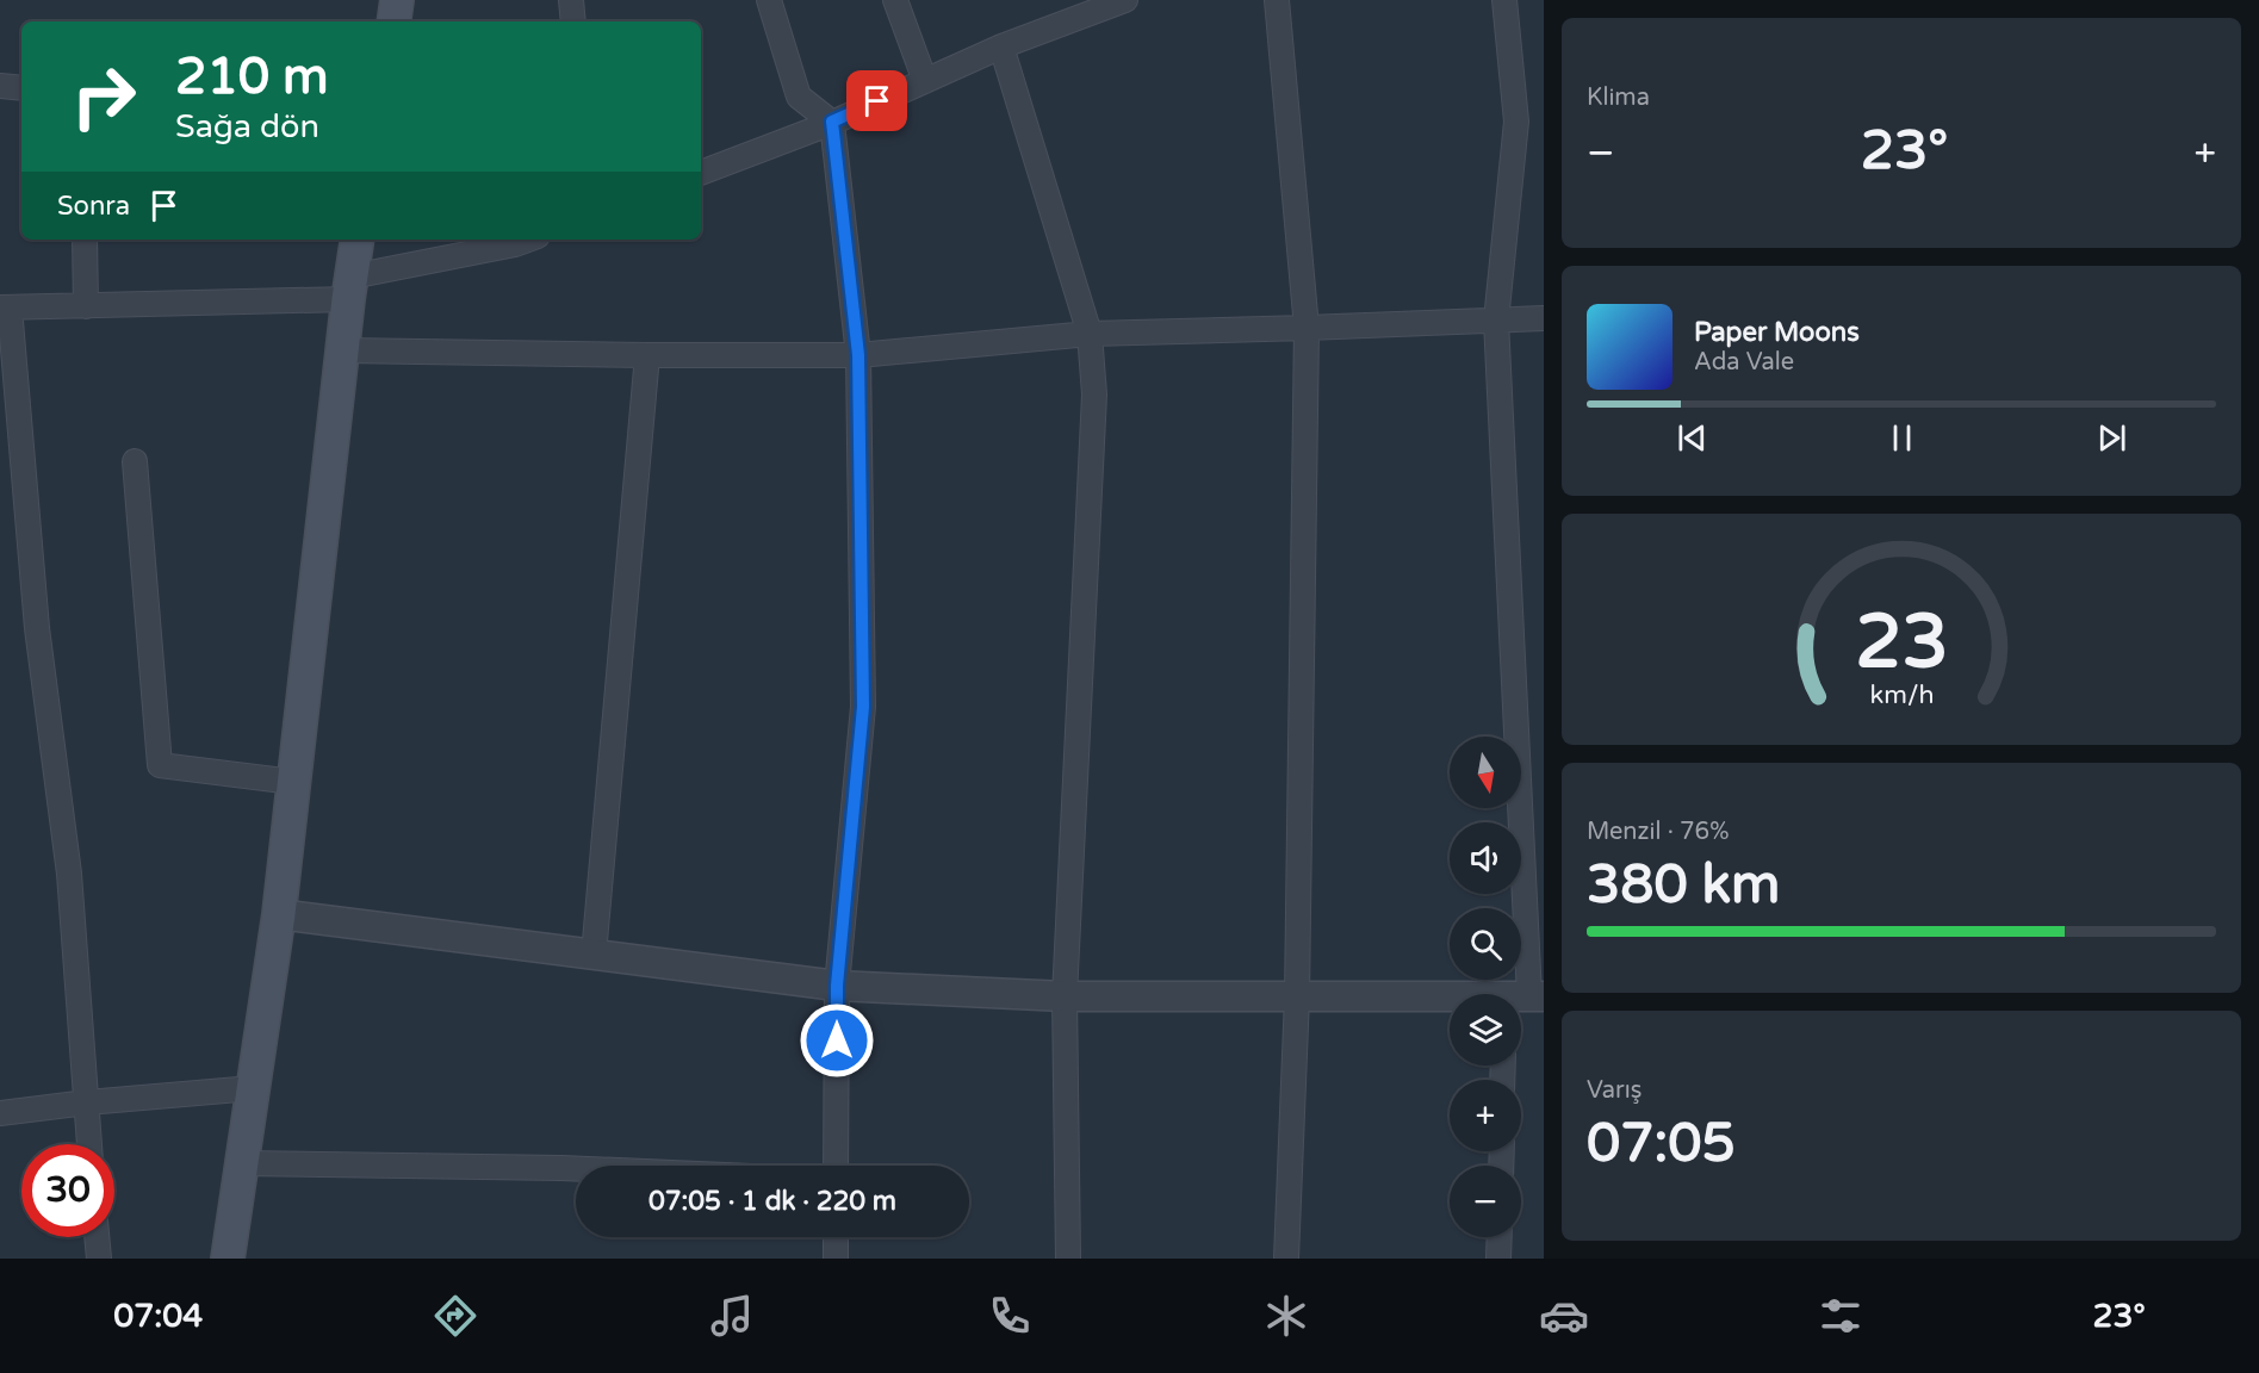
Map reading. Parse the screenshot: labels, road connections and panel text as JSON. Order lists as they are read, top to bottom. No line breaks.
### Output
{"north":"bottom","page":{"tile":["Klima",["Menzil · 76%","380 km"],["Varış","07:05"]],"turn":["210 m","Sağa dön"],"heat":["−","23°","+"],"then":"Sonra","song":["Paper Moons","Ada Vale"],"map_buttons":["+","−"],"limit":"30","trip":"07:05 · 1 dk · 220 m","tabs":["07:04","23°"],"gauge":["23","km/h"]}}
